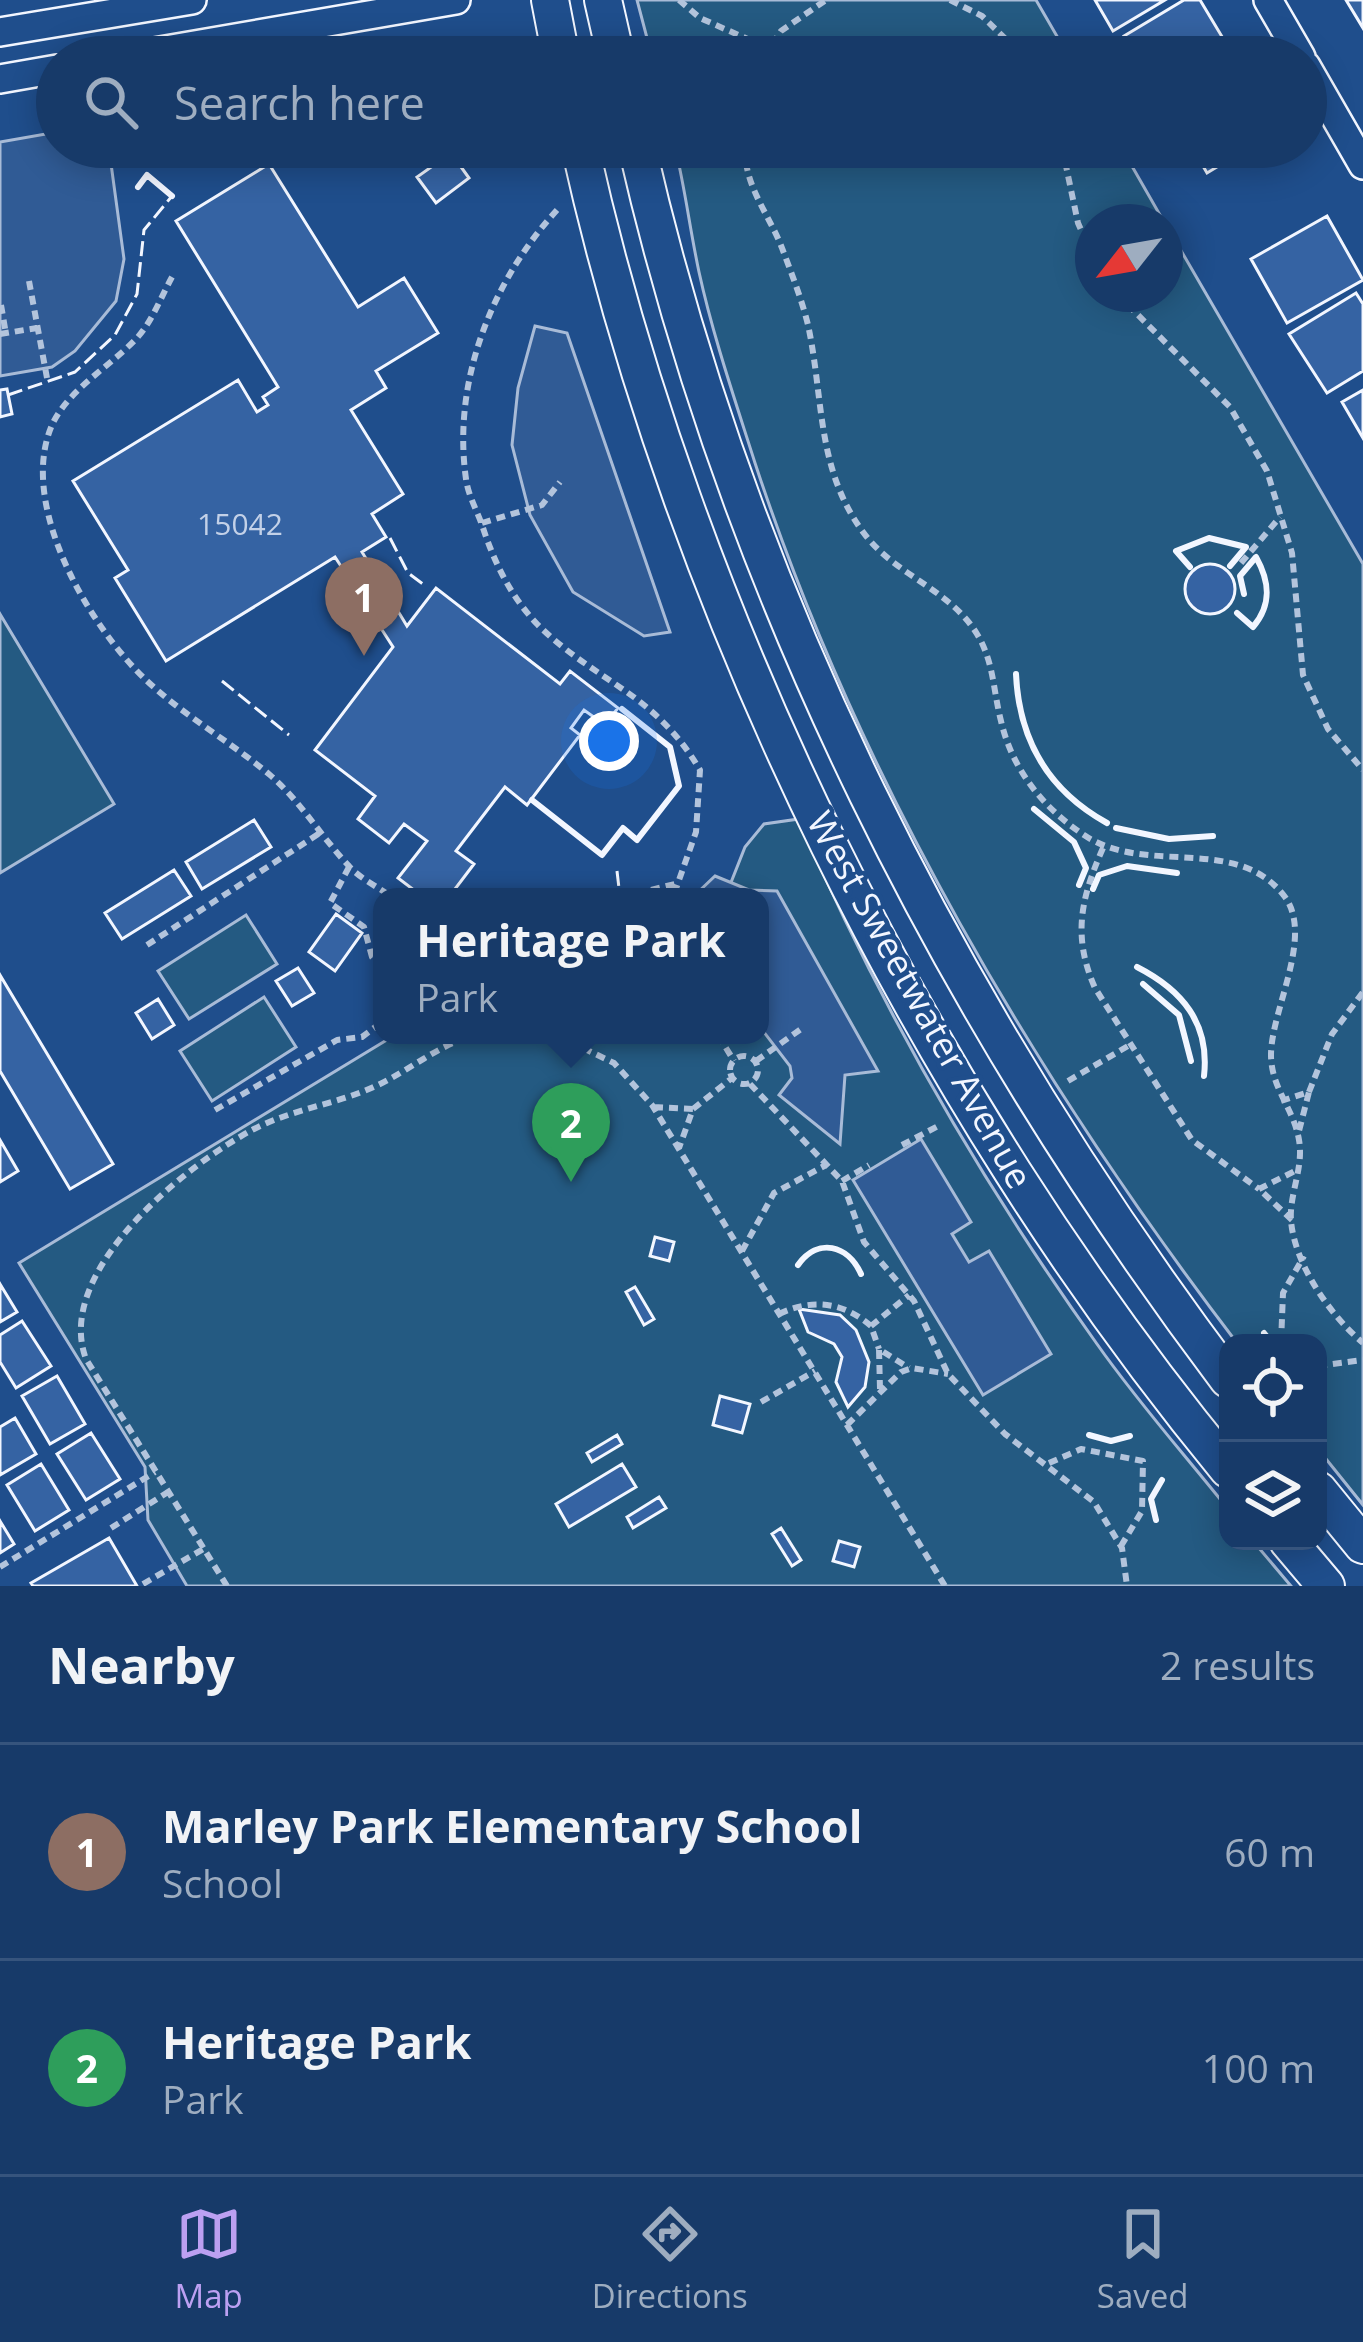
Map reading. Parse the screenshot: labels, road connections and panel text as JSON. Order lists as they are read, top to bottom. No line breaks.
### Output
{"streets":{"street":["West Sweetwater Avenue"]},"house_numbers":["15042"],"north":"bottom left","page":{"search":"Search here","pins":["1","2"],"popup":["Heritage Park","Park"],"heading":["Nearby","2 results"],"list":[{"mark":"1","name":"Marley Park Elementary School","note":"School","value":"60 m"},{"mark":"2","name":"Heritage Park","note":"Park","value":"100 m"}],"nav":["Map","Directions","Saved"]}}
